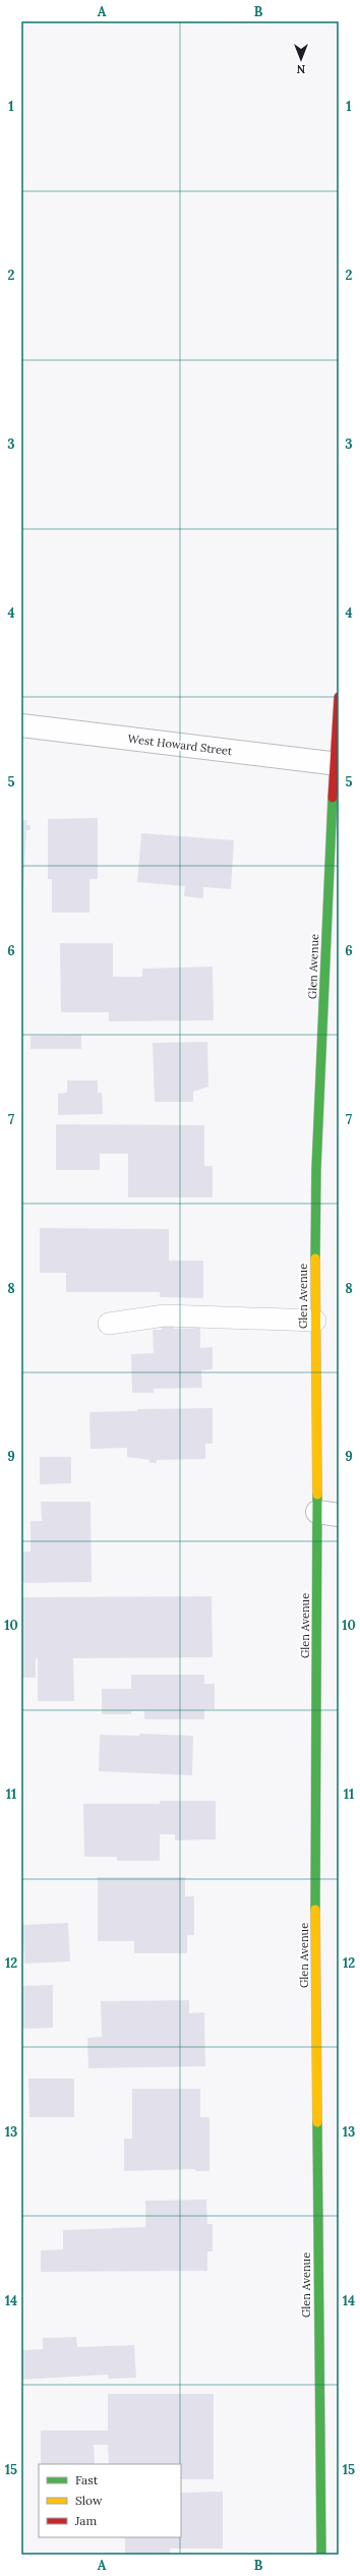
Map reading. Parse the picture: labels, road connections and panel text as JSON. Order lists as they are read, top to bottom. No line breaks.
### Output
{"streets":{"street":["West Howard Street","Glen Avenue"]},"crossings":[["West Howard Street","Glen Avenue"]],"legend":["Fast","Slow","Jam"],"north":"bottom","grid":{"columns":["A","B"],"rows":["1","2","3","4","5","6","7","8","9","10","11","12","13","14","15"]}}
